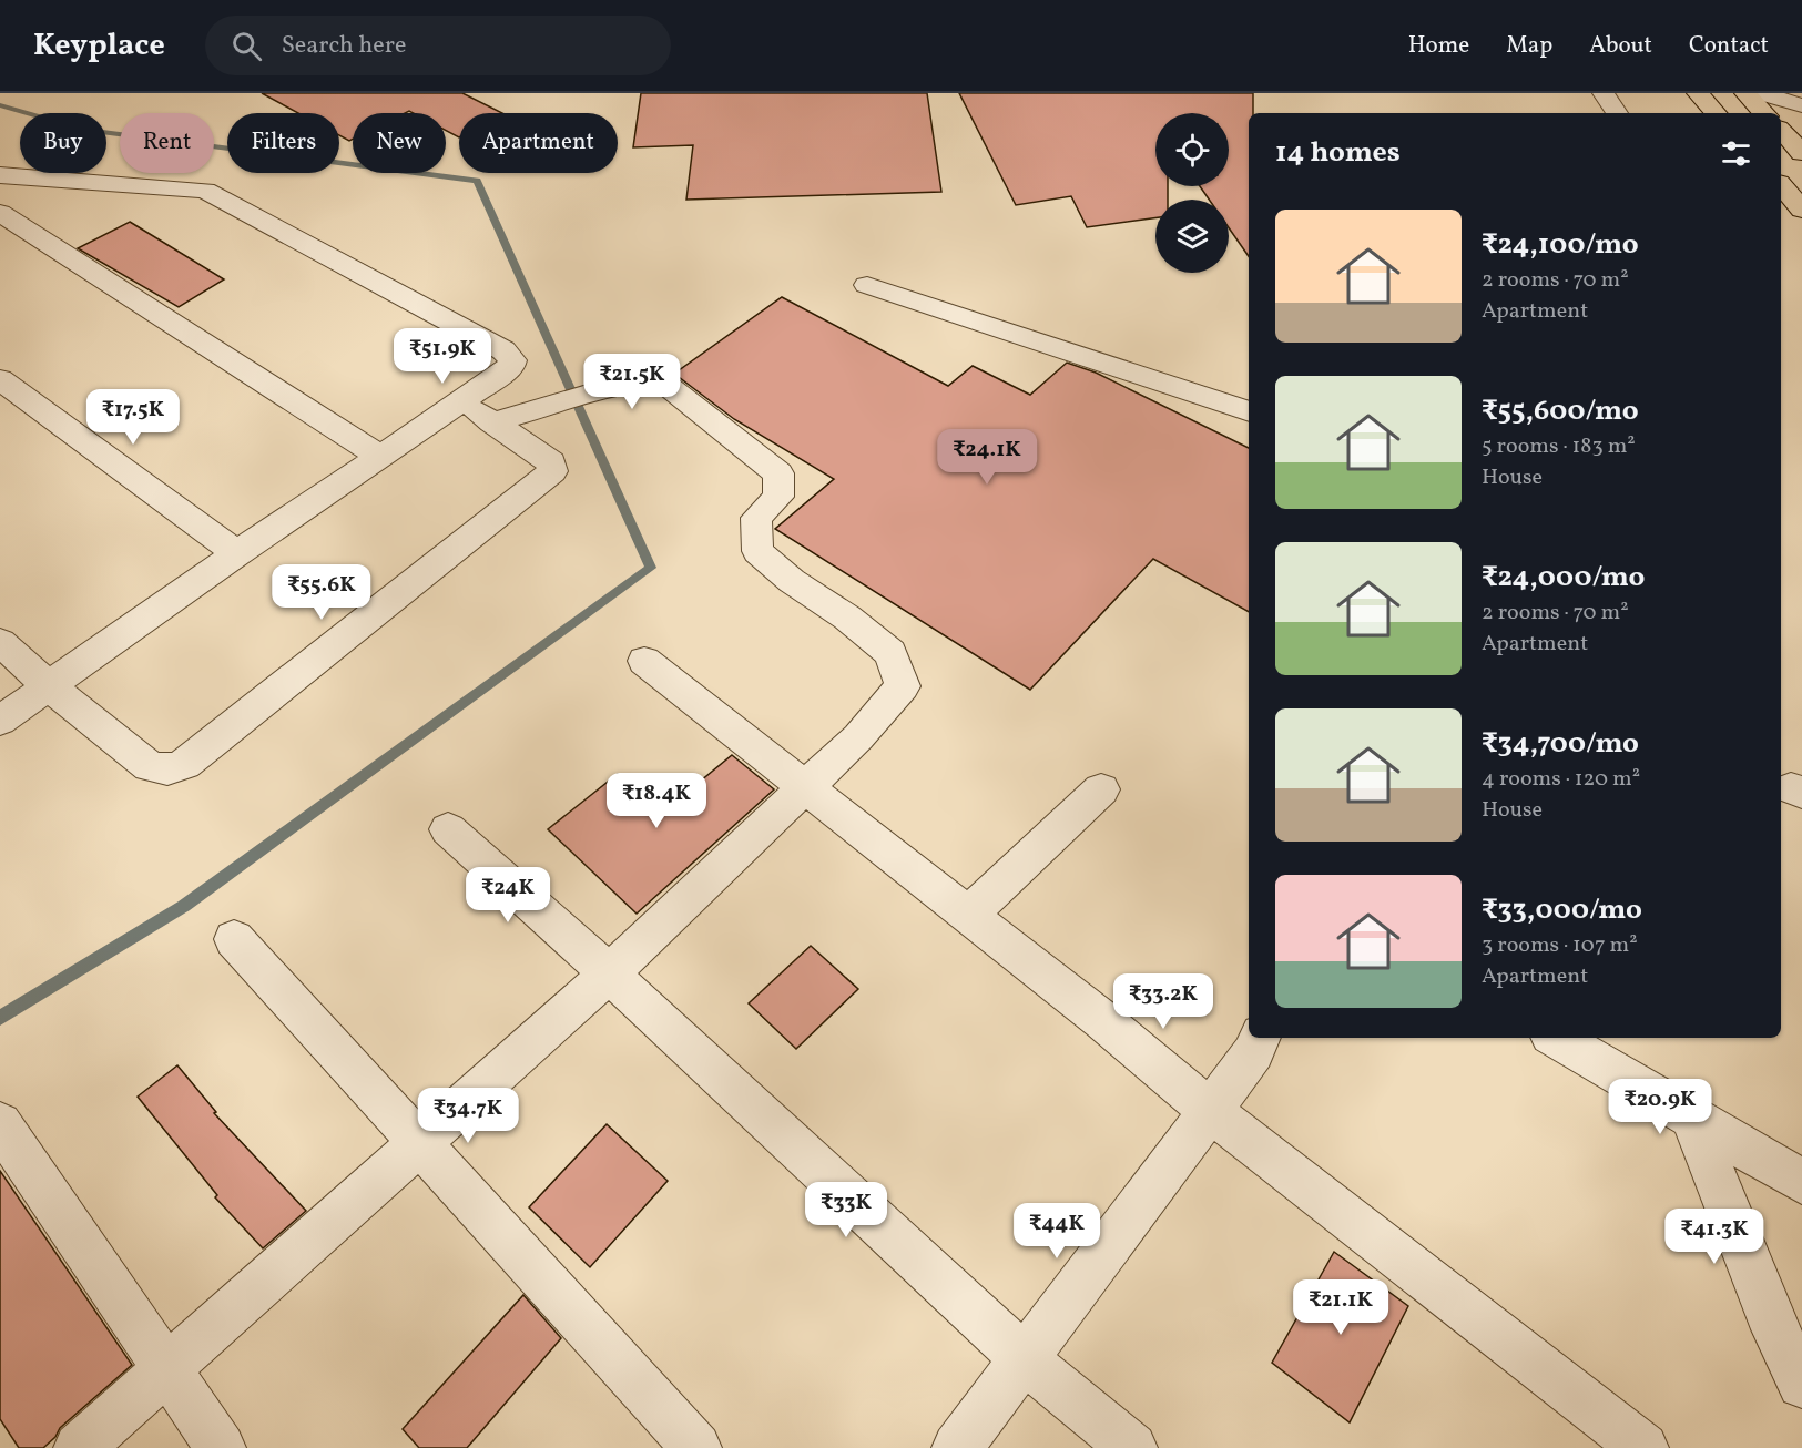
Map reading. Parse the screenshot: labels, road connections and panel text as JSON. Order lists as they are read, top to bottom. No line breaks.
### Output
{"page":{"header":"Keyplace","search":"Search here","nav":["Home","Map","About","Contact"],"chip":["Buy","Rent","Filters","New","Apartment"],"heading":"14 homes","list":[{"name":"₹24,100/mo","note":"2 rooms · 70 m² · Apartment"},{"name":"₹55,600/mo","note":"5 rooms · 183 m² · House"},{"name":"₹24,000/mo","note":"2 rooms · 70 m² · Apartment"},{"name":"₹34,700/mo","note":"4 rooms · 120 m² · House"},{"name":"₹33,000/mo","note":"3 rooms · 107 m² · Apartment"}],"price":["₹51.9K","₹21.5K","₹17.5K","₹24.1K","₹55.6K","₹18.4K","₹24K","₹33.2K","₹20.9K","₹34.7K","₹33K","₹44K","₹41.3K","₹21.1K"]}}
